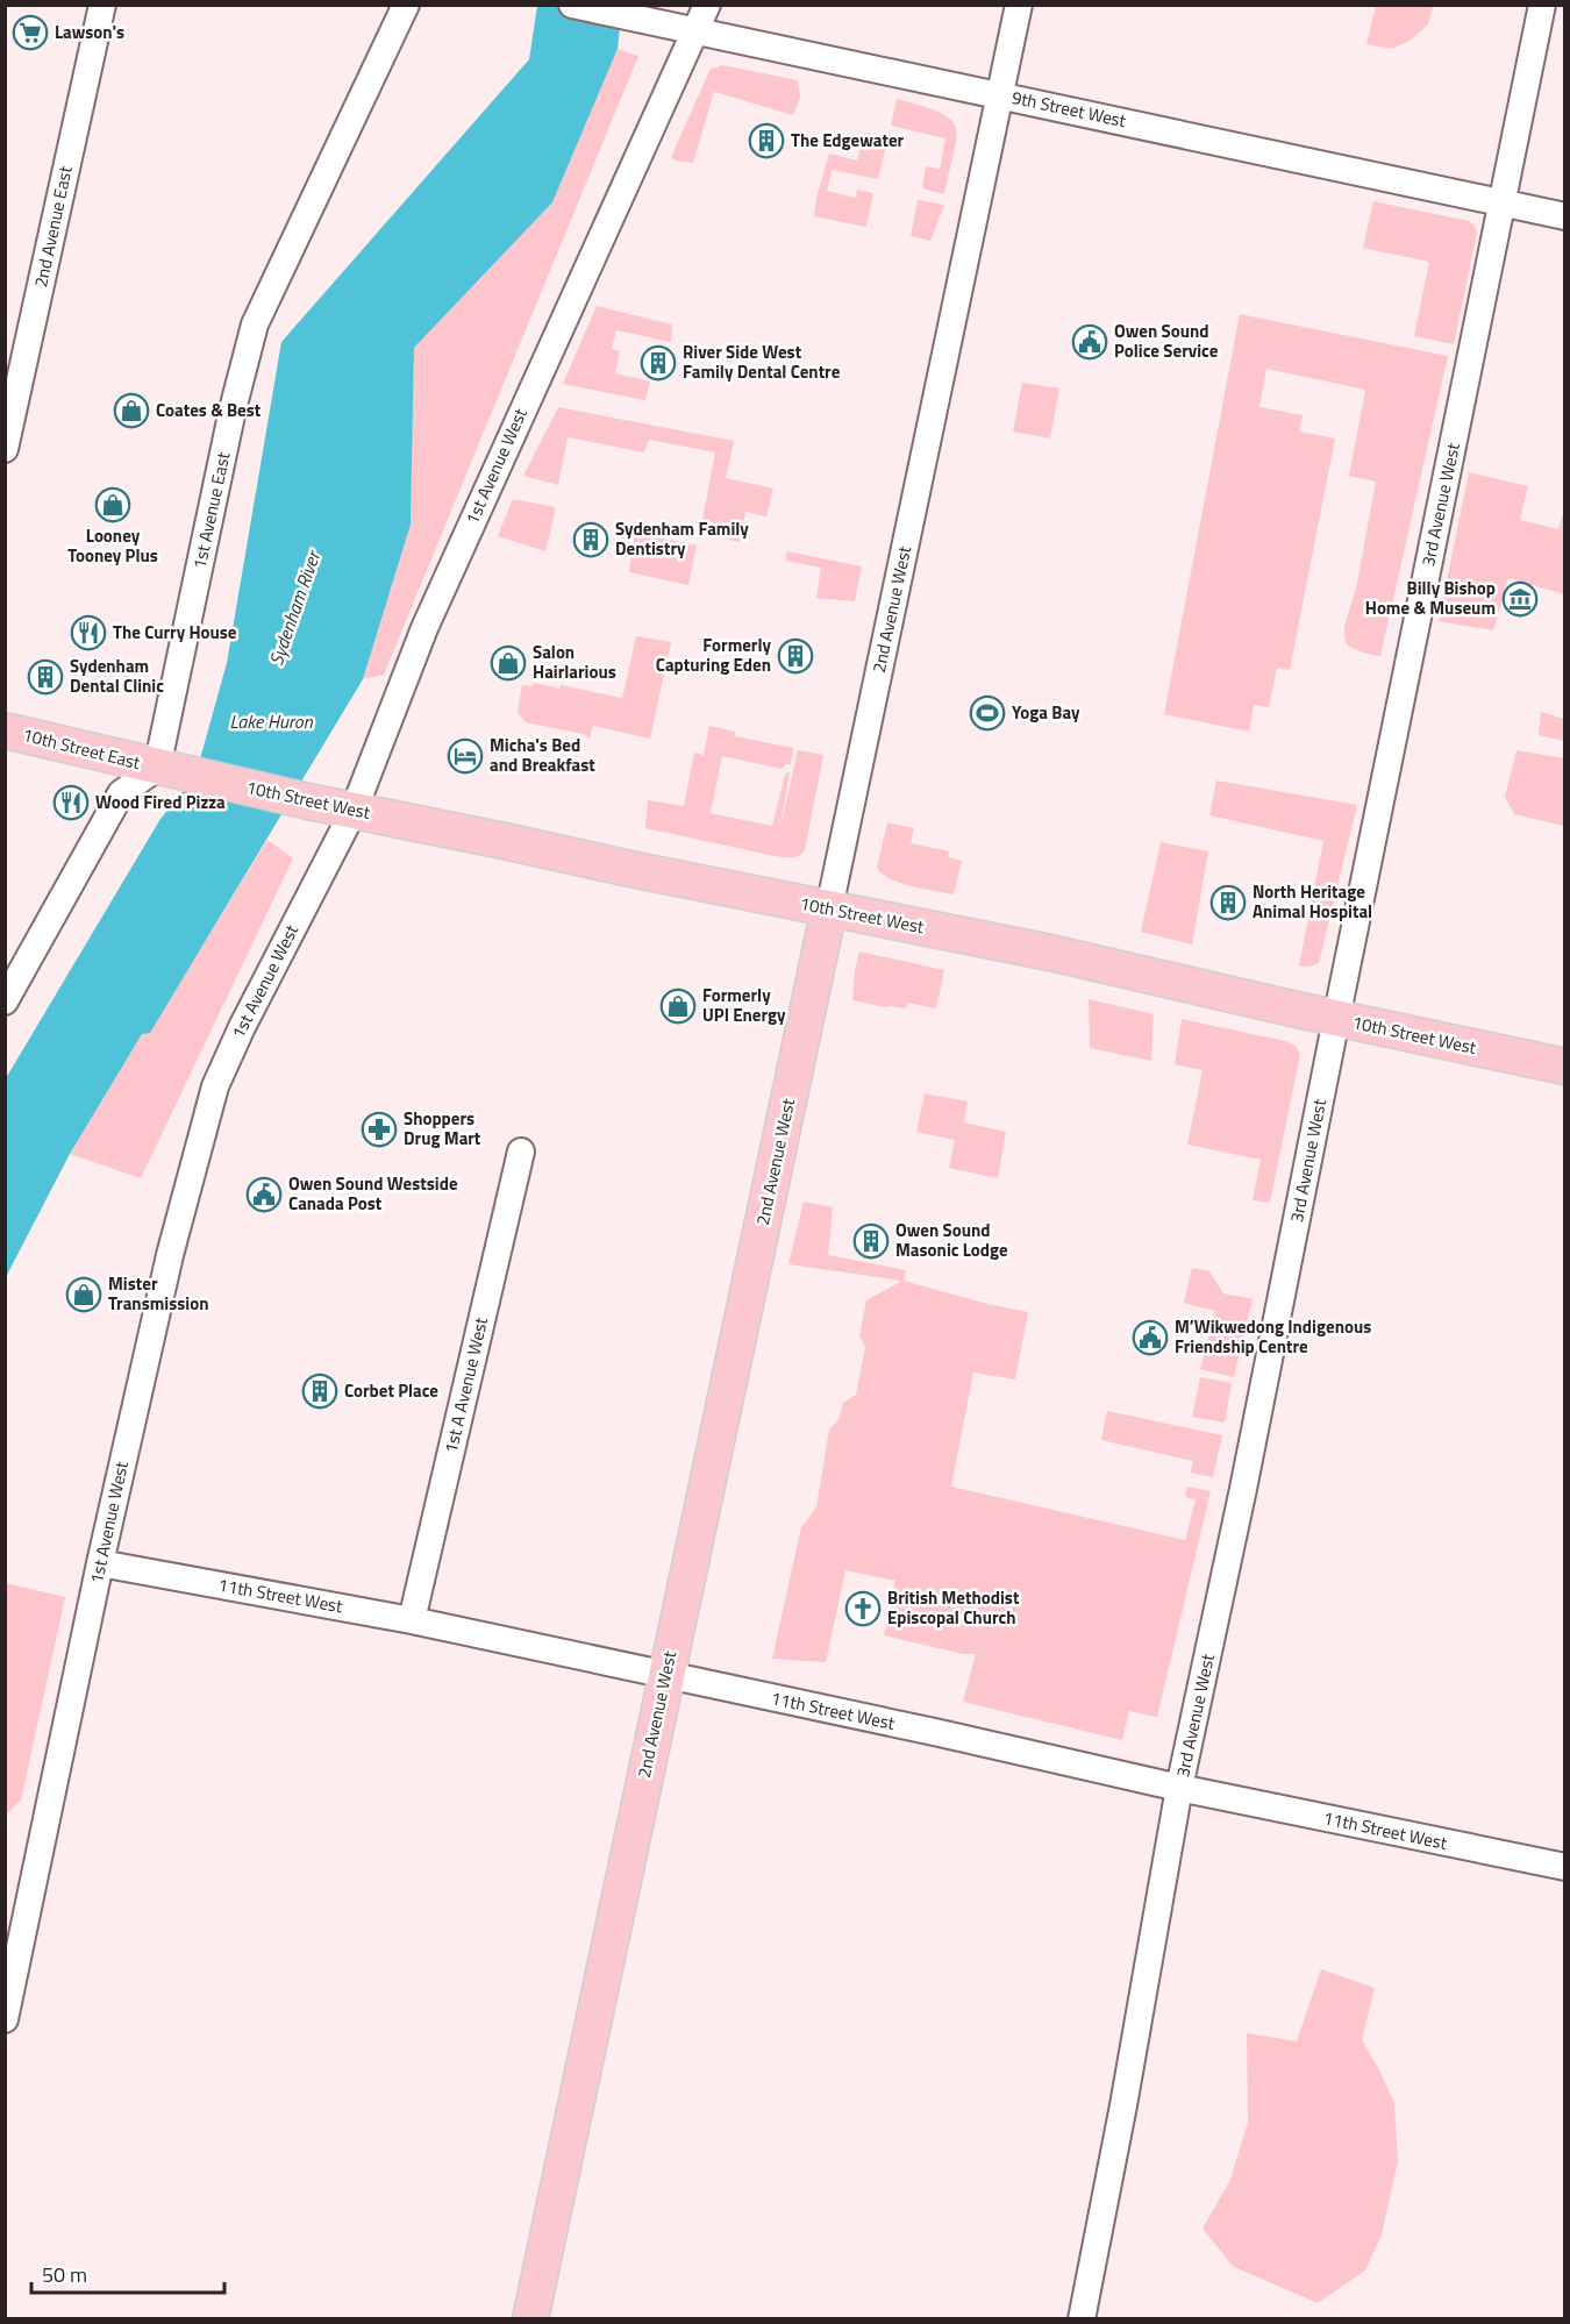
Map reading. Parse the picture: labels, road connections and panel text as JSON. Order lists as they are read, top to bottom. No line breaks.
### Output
{"streets":{"main road":["2nd Avenue West","10th Street East","10th Street West"],"street":["9th Street West","2nd Avenue East","1st Avenue West","3rd Avenue West","1st Avenue East","1st A Avenue West","11th Street West"]},"crossings":[["9th Street West","1st Avenue West"],["9th Street West","3rd Avenue West"],["9th Street West","2nd Avenue West"],["1st Avenue West","10th Street West"],["1st Avenue West","11th Street West"],["3rd Avenue West","10th Street West"],["3rd Avenue West","11th Street West"],["1st Avenue East","10th Street East"],["1st Avenue East","10th Street West"],["2nd Avenue West","10th Street West"],["2nd Avenue West","11th Street West"],["10th Street East","10th Street West"],["1st A Avenue West","11th Street West"]],"water":["Sydenham River","Lake Huron"],"places":{"supermarket":["Lawson's"],"building":["The Edgewater","River Side West Family Dental Centre","Sydenham Family Dentistry","Formerly Capturing Eden","Sydenham Dental Clinic","North Heritage Animal Hospital","Owen Sound Masonic Lodge","Corbet Place"],"public building":["Owen Sound Police Service","Owen Sound Westside Canada Post","M’Wikwedong Indigenous Friendship Centre"],"shop":["Coates & Best","Looney Tooney Plus","Salon Hairlarious","Formerly UPI Energy","Mister Transmission"],"museum":["Billy Bishop Home & Museum"],"restaurant":["The Curry House","Wood Fired Pizza"],"sports":["Yoga Bay"],"hotel":["Micha's Bed and Breakfast"],"pharmacy":["Shoppers Drug Mart"],"church":["British Methodist Episcopal Church"]},"scale_bar":"50 m"}
